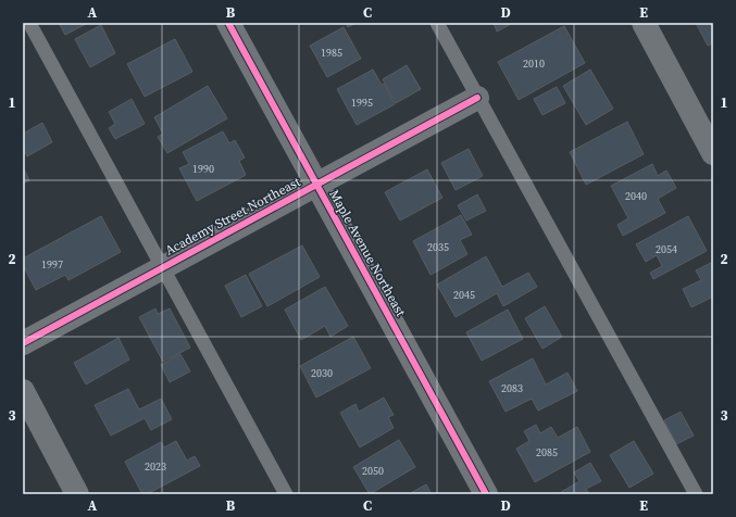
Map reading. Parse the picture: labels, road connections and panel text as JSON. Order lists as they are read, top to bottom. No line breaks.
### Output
{"streets":{"street":["Academy Street Northeast","Maple Avenue Northeast"]},"crossings":[["Academy Street Northeast","Maple Avenue Northeast"]],"house_numbers":["1985","2010","1995","1990","2040","2035","2054","1997","2045","2030","2083","2085","2023","2050"],"grid":{"columns":["A","B","C","D","E"],"rows":["1","2","3"]}}
